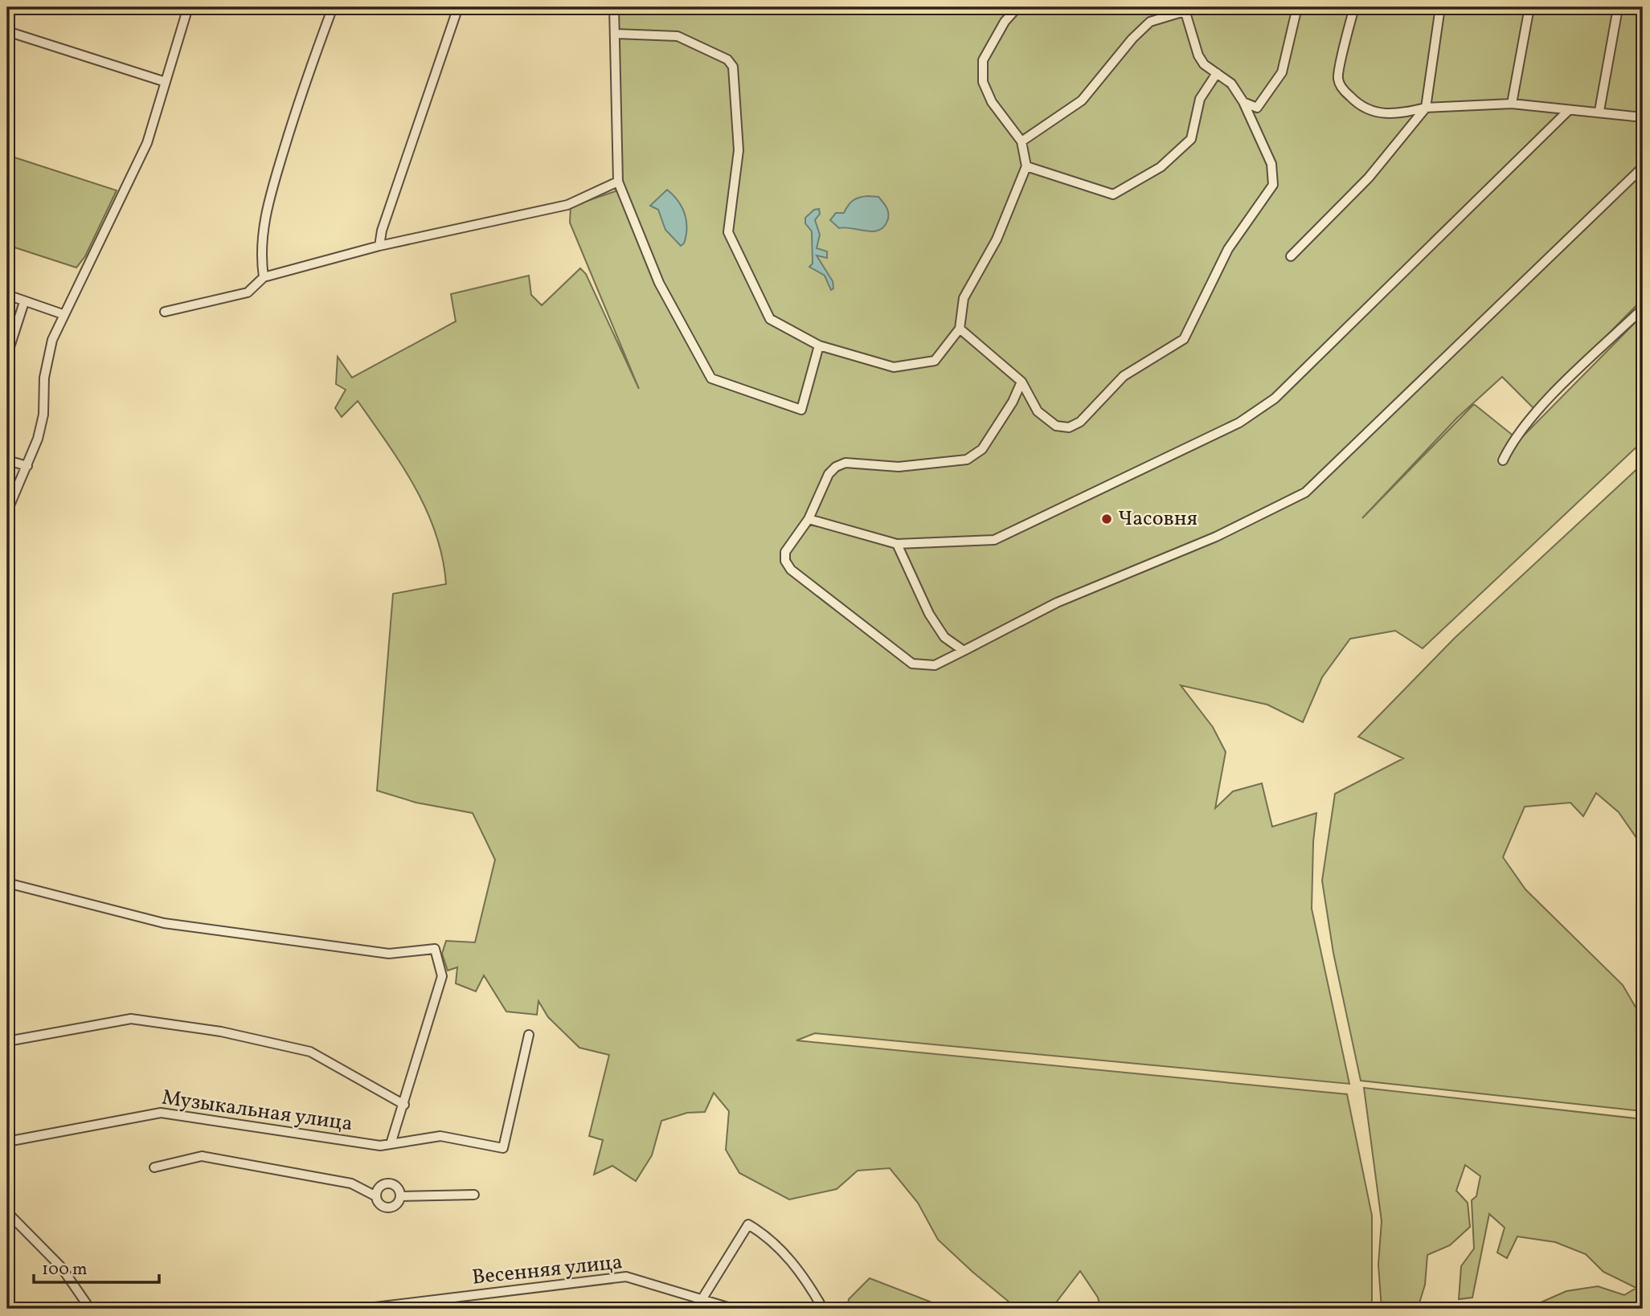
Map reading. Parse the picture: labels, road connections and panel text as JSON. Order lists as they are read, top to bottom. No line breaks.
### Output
{"streets":{"street":["Музыкальная улица","Весенняя улица"]},"places":["Часовня"],"scale_bar":"100 m"}
